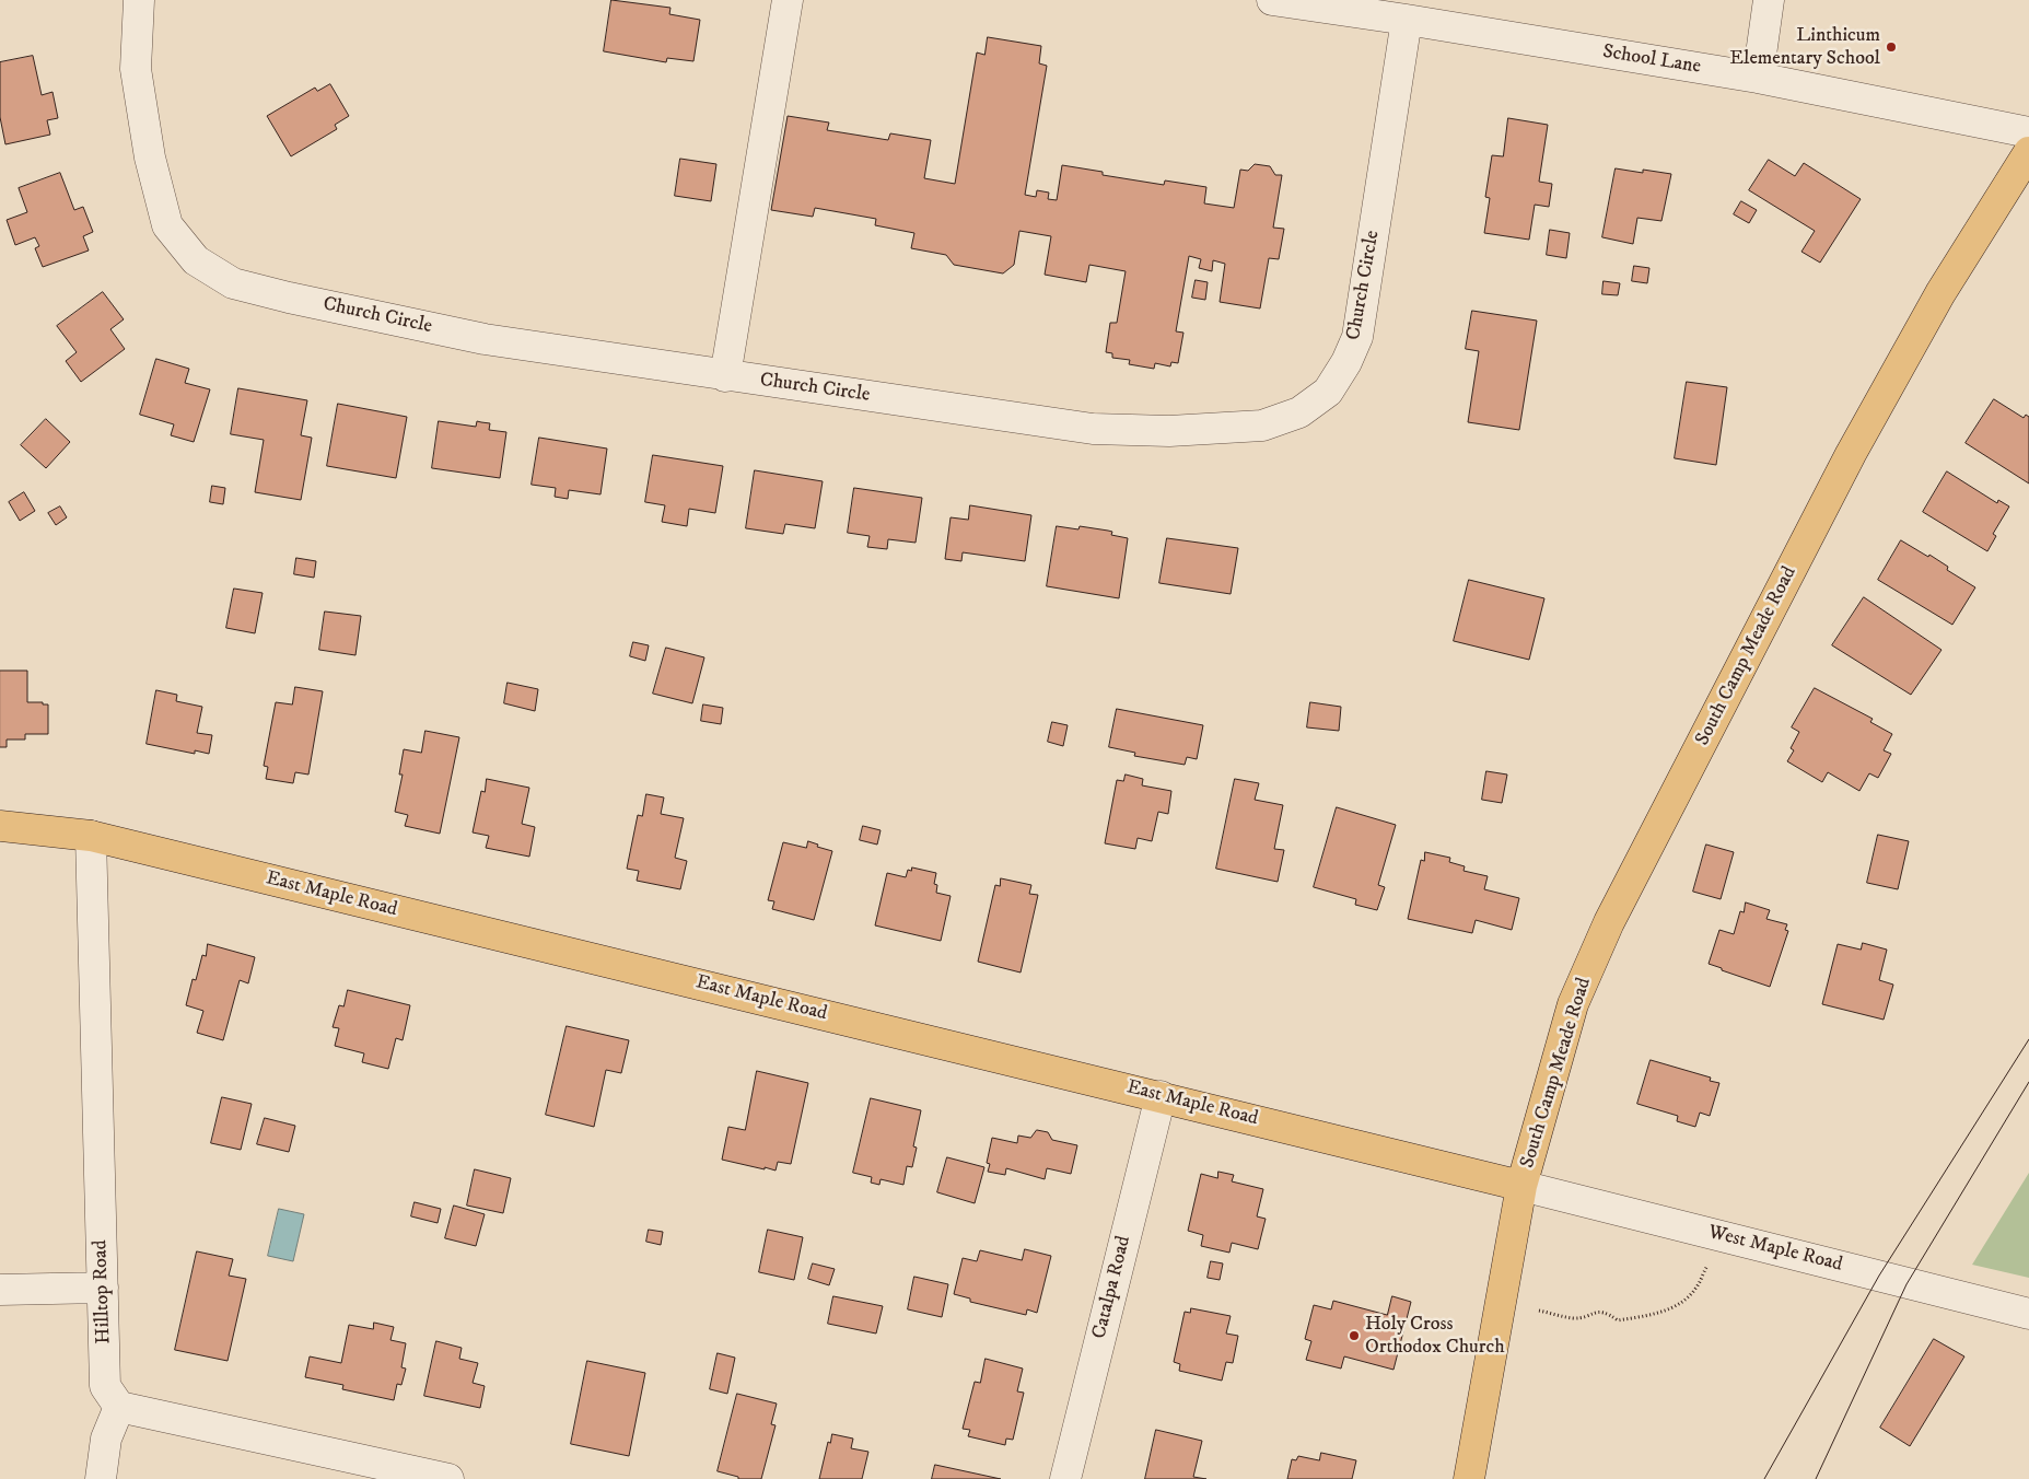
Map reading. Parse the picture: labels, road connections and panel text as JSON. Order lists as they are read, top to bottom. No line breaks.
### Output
{"streets":{"main road":["South Camp Meade Road","East Maple Road"],"street":["School Lane","Church Circle","West Maple Road","Catalpa Road","Hilltop Road"]},"crossings":[["School Lane","Church Circle"],["South Camp Meade Road","East Maple Road"],["South Camp Meade Road","West Maple Road"],["East Maple Road","West Maple Road"],["East Maple Road","Catalpa Road"],["East Maple Road","Hilltop Road"]],"places":["Linthicum Elementary School","Holy Cross Orthodox Church"]}
